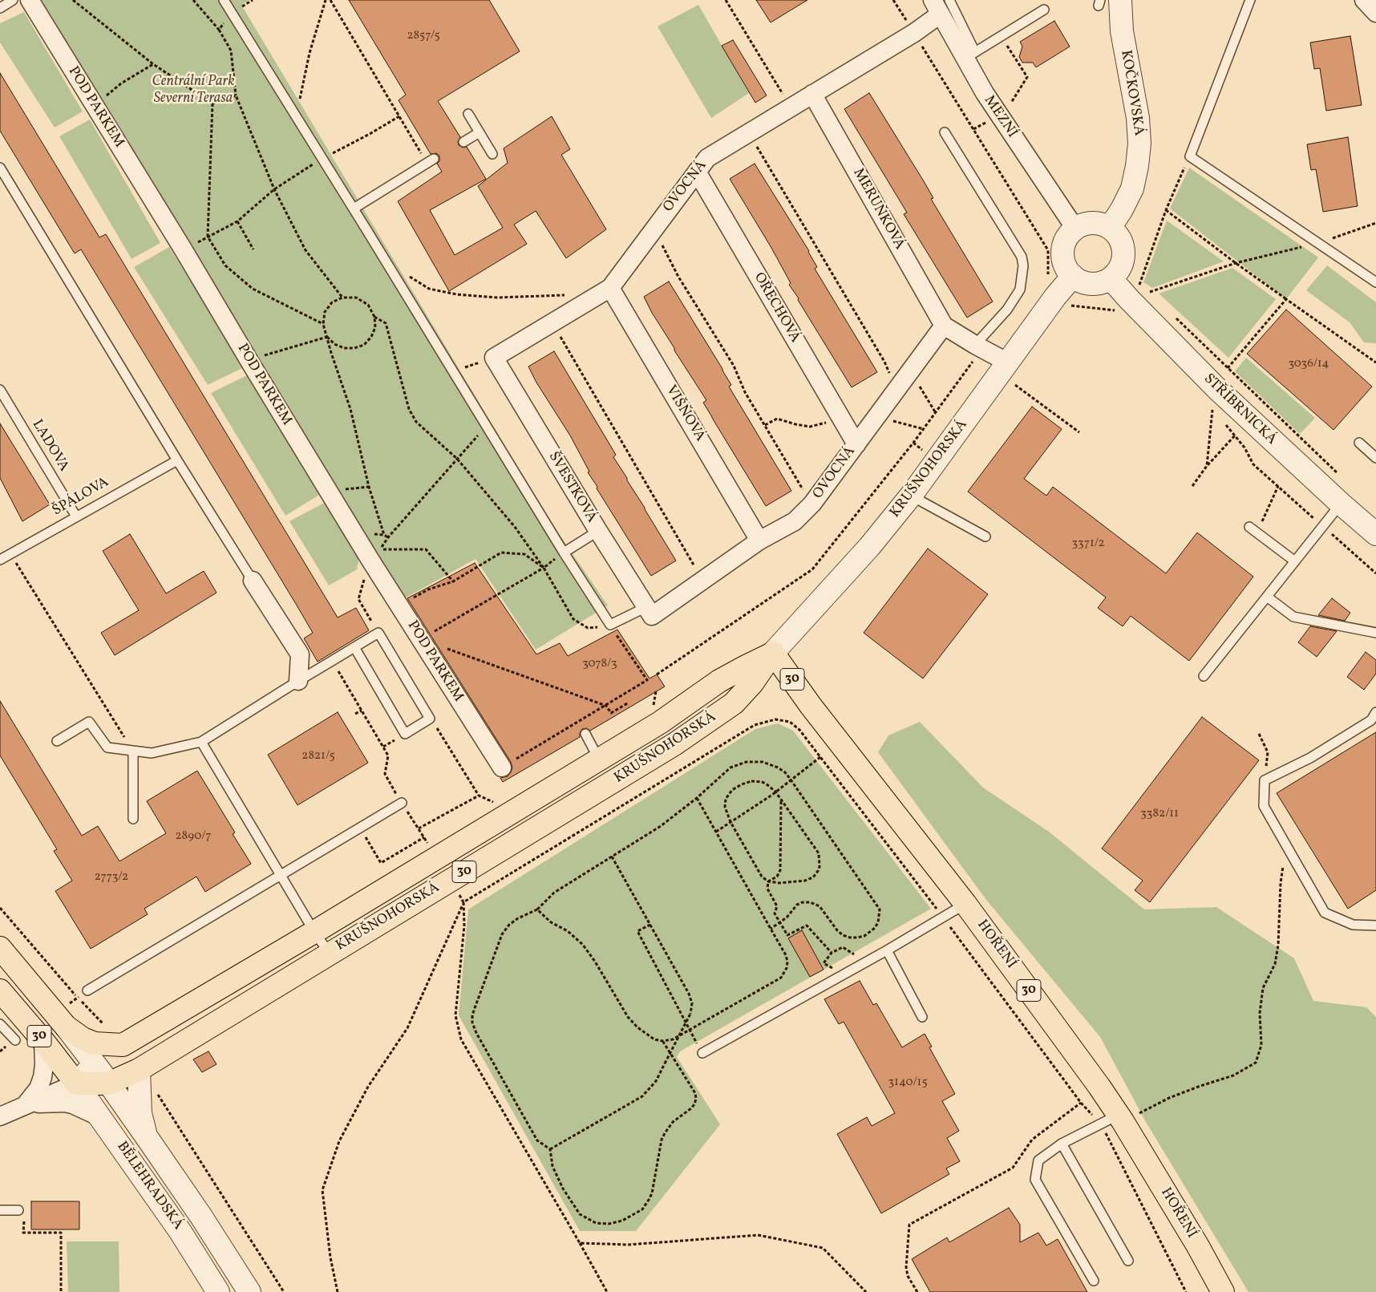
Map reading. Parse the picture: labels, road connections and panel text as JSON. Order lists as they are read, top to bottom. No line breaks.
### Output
{"streets":{"main road":["KRUŠNOHORSKÁ","30","HOŘENÍ"],"street":["KOČKOVSKÁ","POD PARKEM","MEZNÍ","OVOCNÁ","MERUŇKOVÁ","OŘECHOVÁ","STŘÍBRNICKÁ","VIŠŇOVÁ","ŠVESTKOVÁ","BĚLEHRADSKÁ"],"lane":["LADOVA","ŠPÁLOVA"]},"crossings":[["KOČKOVSKÁ","MEZNÍ"],["KOČKOVSKÁ","STŘÍBRNICKÁ"],["KOČKOVSKÁ","KRUŠNOHORSKÁ"],["MEZNÍ","OVOCNÁ"],["MEZNÍ","STŘÍBRNICKÁ"],["MEZNÍ","KRUŠNOHORSKÁ"],["OVOCNÁ","MERUŇKOVÁ"],["OVOCNÁ","OŘECHOVÁ"],["OVOCNÁ","VIŠŇOVÁ"],["OVOCNÁ","ŠVESTKOVÁ"],["STŘÍBRNICKÁ","KRUŠNOHORSKÁ"],["LADOVA","ŠPÁLOVA"],["KRUŠNOHORSKÁ","30"],["KRUŠNOHORSKÁ","HOŘENÍ"],["KRUŠNOHORSKÁ","BĚLEHRADSKÁ"],["30","BĚLEHRADSKÁ"]],"parks":["Centrální Park Severní Terasa"],"house_numbers":["2857/5","3036/14","3371/2","3078/3","2821/5","3382/11","2890/7","2773/2","3140/15"]}
